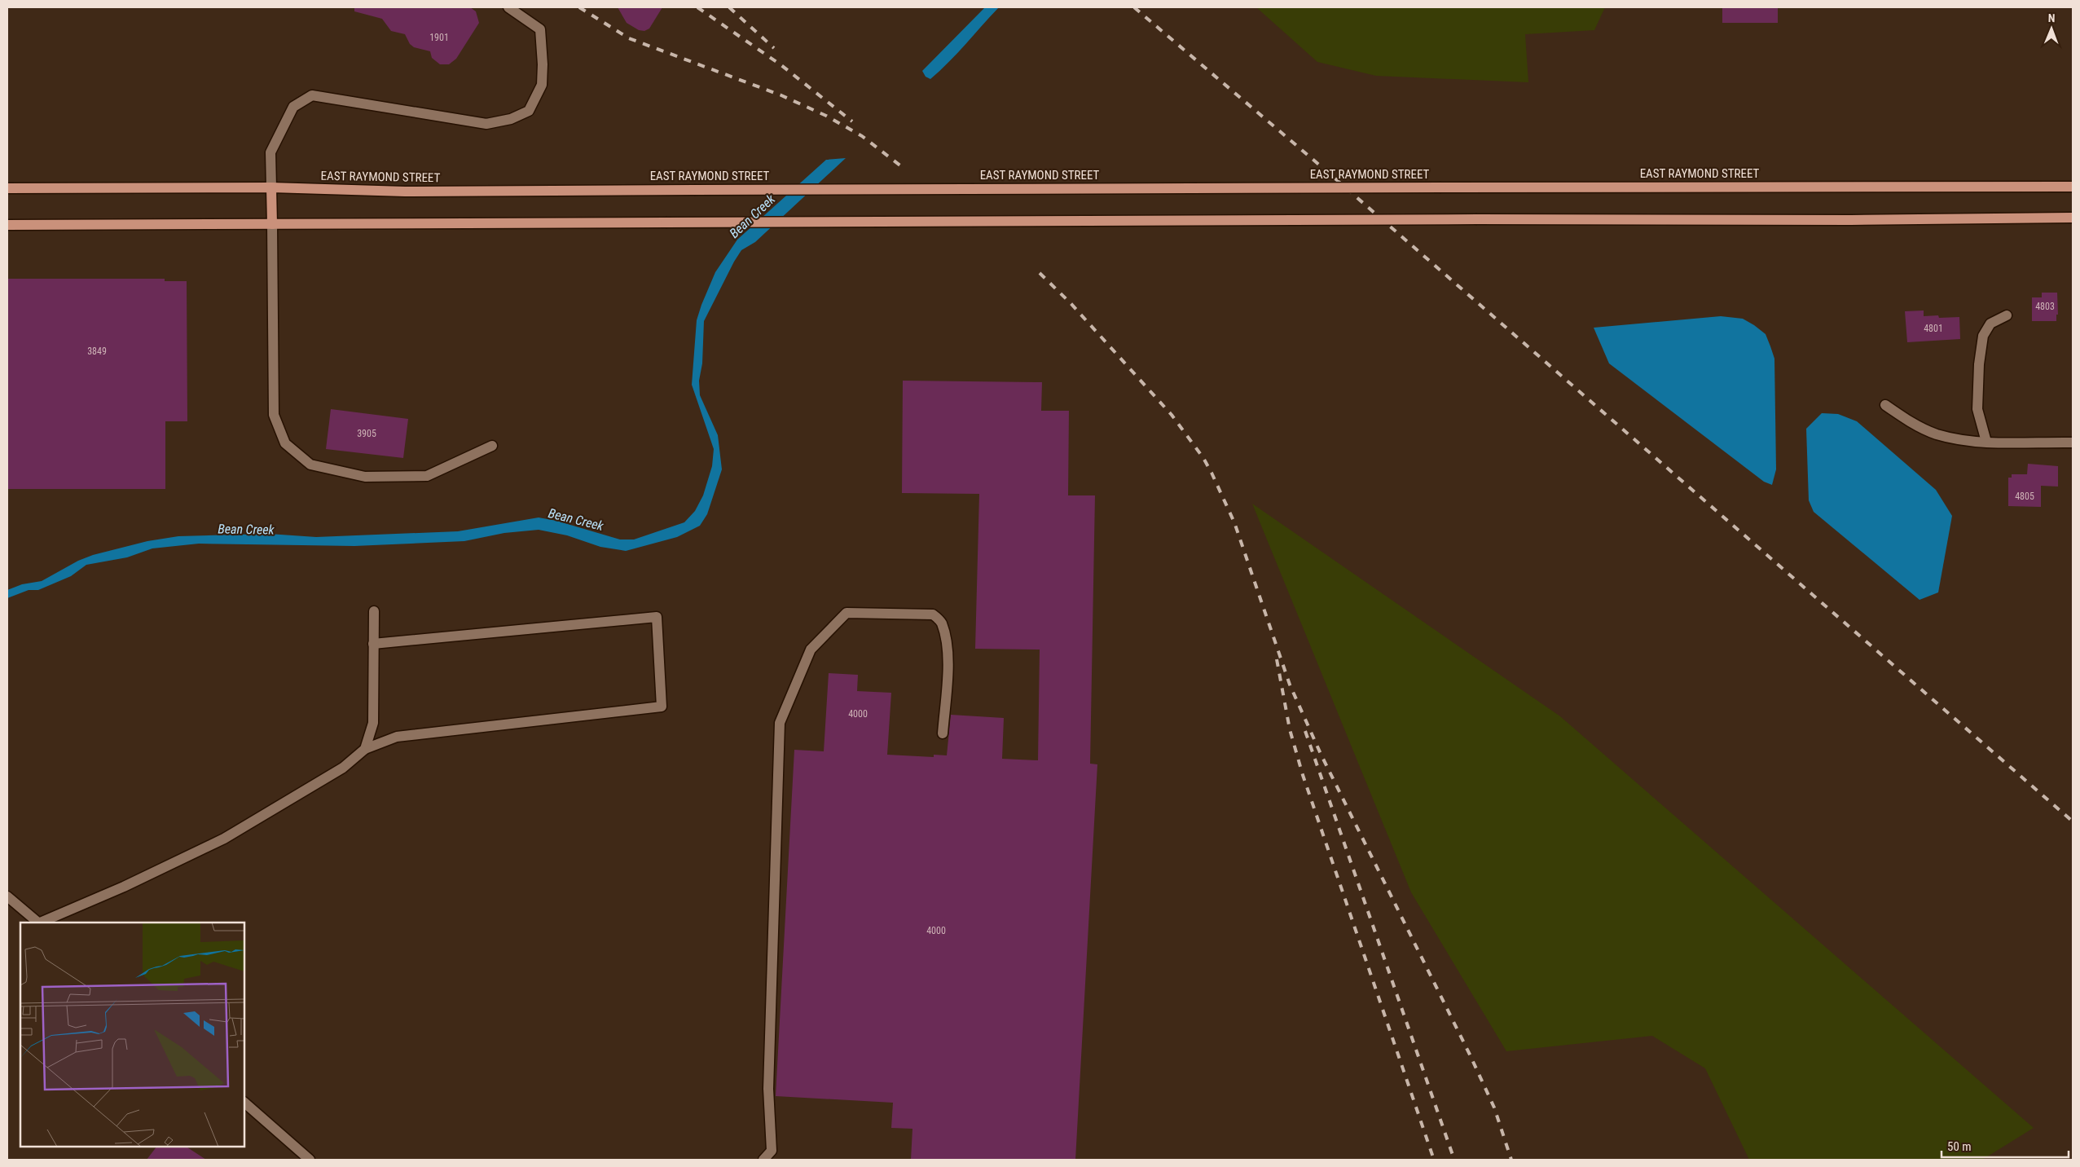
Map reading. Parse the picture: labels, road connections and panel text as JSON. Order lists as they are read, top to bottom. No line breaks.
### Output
{"streets":{"main road":["EAST RAYMOND STREET"]},"water":["Bean Creek"],"house_numbers":["1901","4803","4801","3849","3905","4805","4000","4000"],"scale_bar":"50 m","north":"top"}
